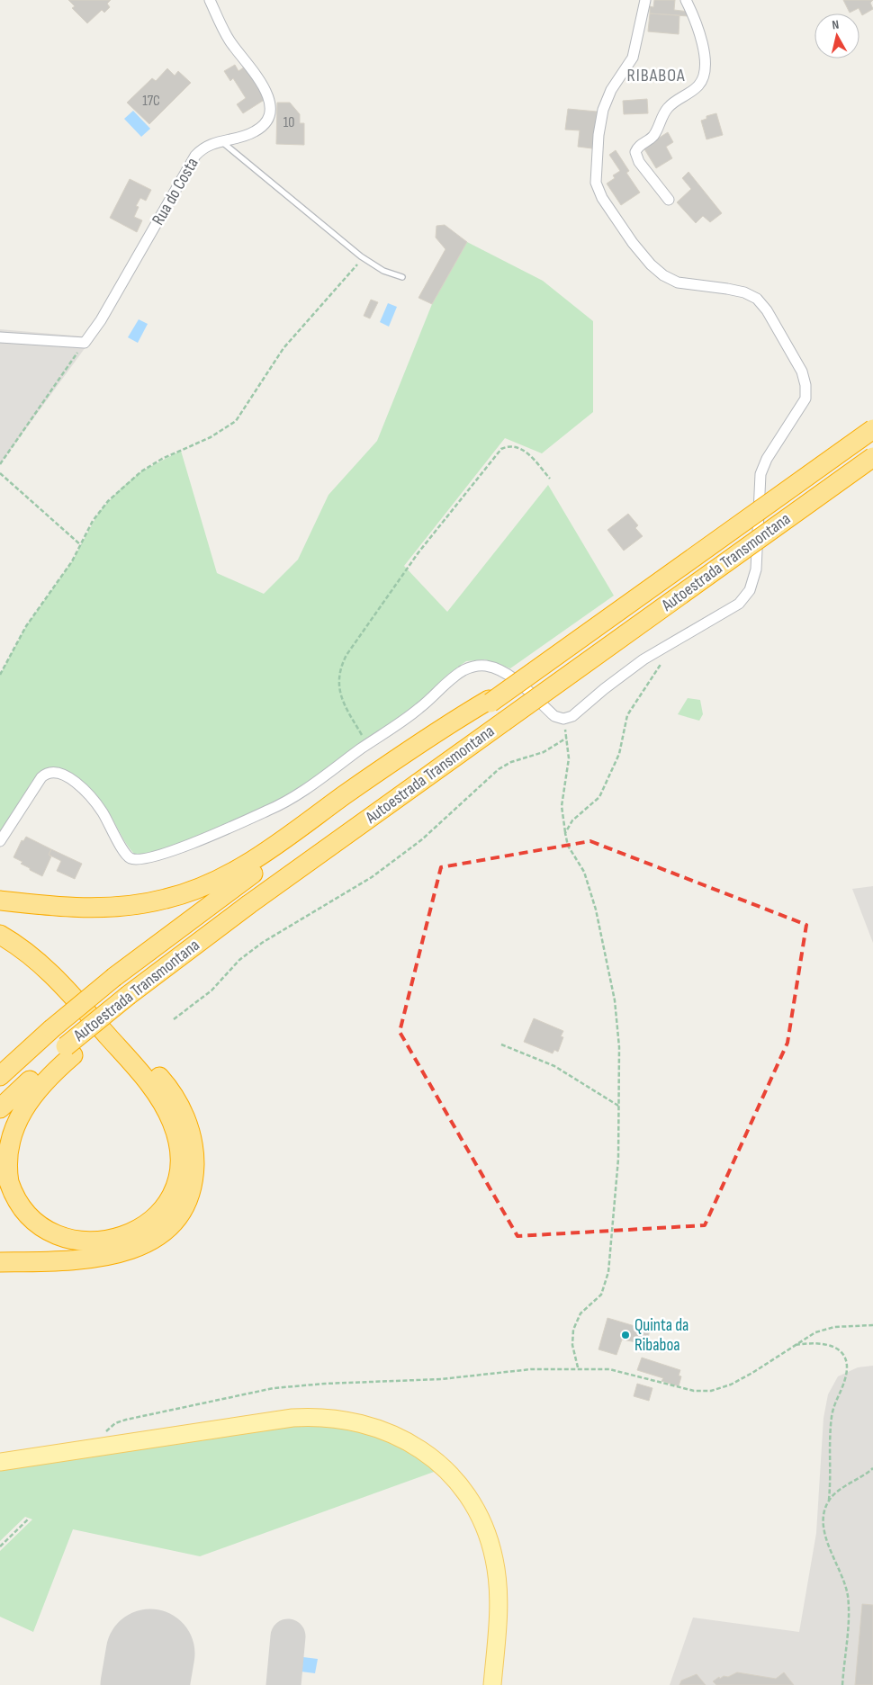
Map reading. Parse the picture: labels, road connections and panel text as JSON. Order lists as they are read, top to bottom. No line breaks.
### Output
{"streets":{"highway":["Autoestrada Transmontana"],"street":["Rua do Costa"]},"districts":["RIBABOA"],"places":["Quinta da Ribaboa"],"house_numbers":["17C","10"],"north":"top"}
